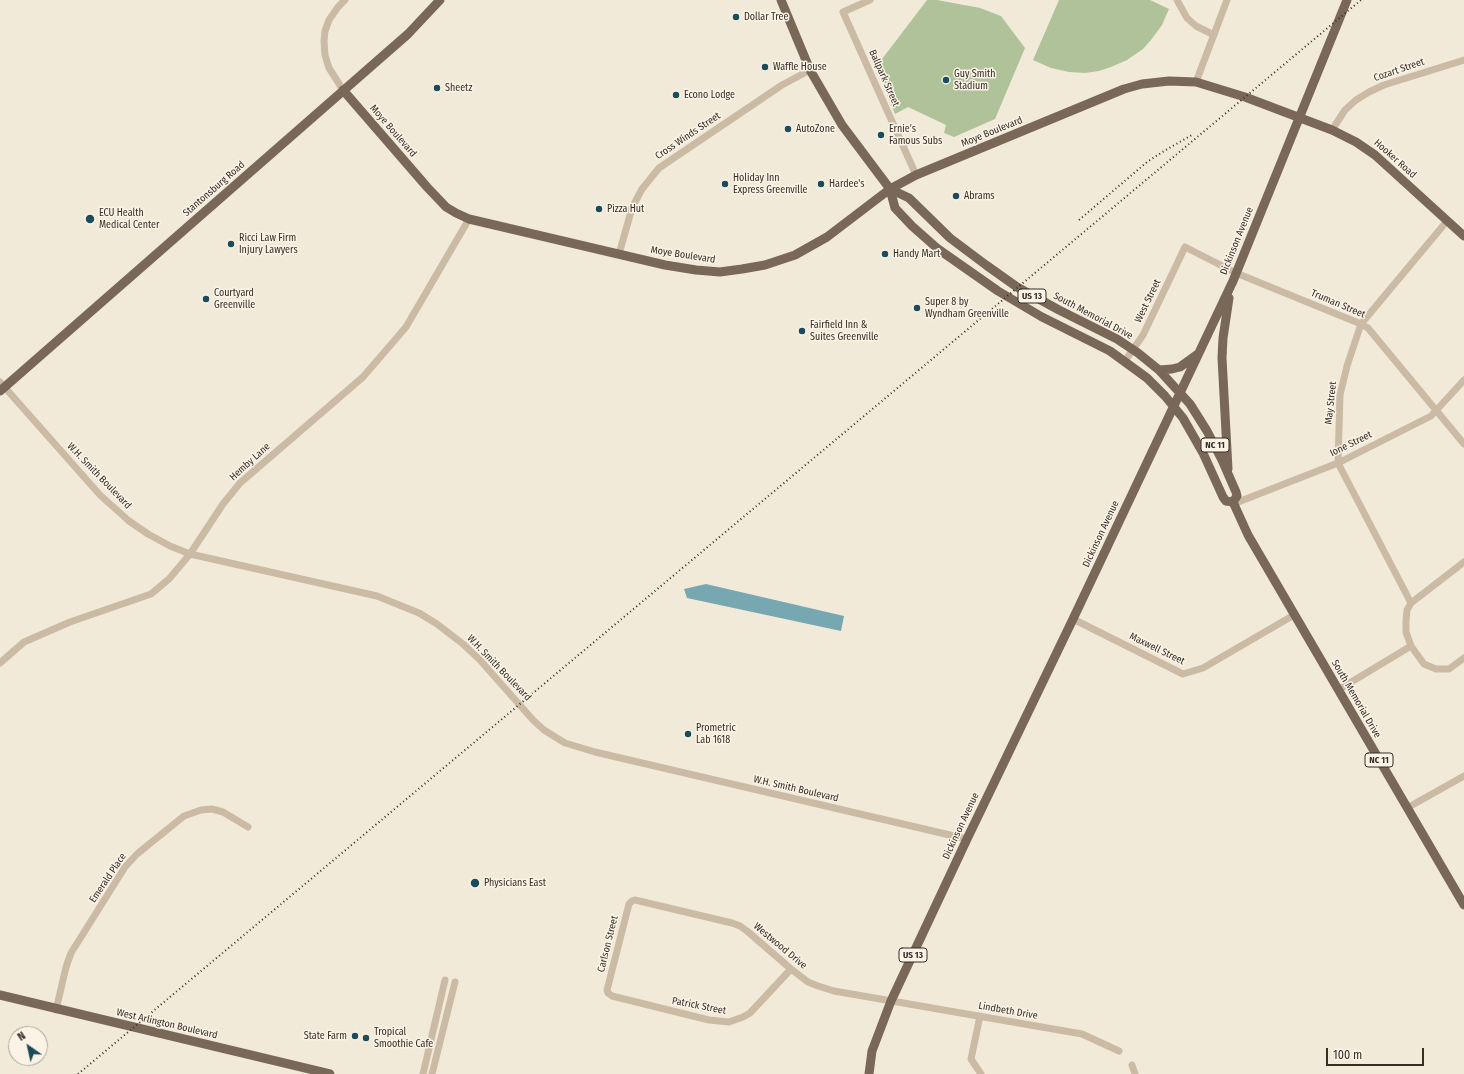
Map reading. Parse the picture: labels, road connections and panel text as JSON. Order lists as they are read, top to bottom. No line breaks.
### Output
{"streets":{"main road":["Moye Boulevard","Hooker Road","Stantonsburg Road","Dickinson Avenue","US 13","South Memorial Drive","NC 11","West Arlington Boulevard"],"street":["Cozart Street","Ballpark Street","Cross Winds Street","West Street","Truman Street","May Street","Ione Street","Hemby Lane","W.H. Smith Boulevard","Maxwell Street","Emerald Place","Carlson Street","Westwood Drive","Patrick Street","Lindbeth Drive"]},"crossings":[["Cozart Street","Hooker Road"],["Ballpark Street","Moye Boulevard"],["Moye Boulevard","Cross Winds Street"],["Moye Boulevard","Hooker Road"],["Moye Boulevard","Stantonsburg Road"],["Moye Boulevard","Dickinson Avenue"],["Moye Boulevard","South Memorial Drive"],["Moye Boulevard","Hemby Lane"],["Cross Winds Street","South Memorial Drive"],["Hooker Road","Dickinson Avenue"],["Hooker Road","May Street"],["Stantonsburg Road","W.H. Smith Boulevard"],["Dickinson Avenue","Truman Street"],["Dickinson Avenue","South Memorial Drive"],["Dickinson Avenue","W.H. Smith Boulevard"],["Dickinson Avenue","Maxwell Street"],["Dickinson Avenue","Westwood Drive"],["Dickinson Avenue","Lindbeth Drive"],["West Street","Truman Street"],["West Street","South Memorial Drive"],["Truman Street","May Street"],["Truman Street","Ione Street"],["South Memorial Drive","Ione Street"],["South Memorial Drive","Maxwell Street"],["May Street","Ione Street"],["Hemby Lane","W.H. Smith Boulevard"],["Emerald Place","West Arlington Boulevard"],["Carlson Street","Westwood Drive"],["Carlson Street","Patrick Street"],["Westwood Drive","Patrick Street"],["Westwood Drive","Lindbeth Drive"]],"places":["Dollar Tree","Waffle House","Guy Smith Stadium","Sheetz","Econo Lodge","AutoZone","Ernie’s Famous Subs","Holiday Inn Express Greenville","Hardee's","Abrams","Pizza Hut","ECU Health Medical Center","Ricci Law Firm Injury Lawyers","Handy Mart","Courtyard Greenville","Super 8 by Wyndham Greenville","Fairfield Inn & Suites Greenville","Prometric Lab 1618","Physicians East","State Farm","Tropical Smoothie Cafe"],"scale_bar":"100 m","north":"top left"}
